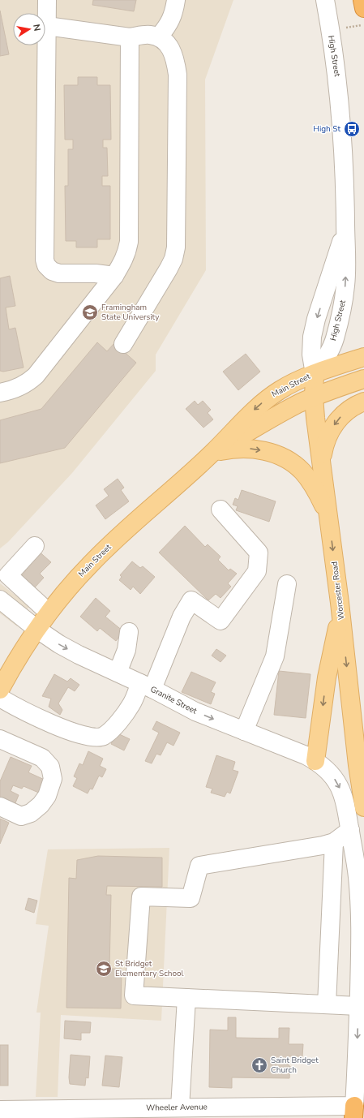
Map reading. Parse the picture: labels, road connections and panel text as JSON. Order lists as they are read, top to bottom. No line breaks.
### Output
{"streets":{"main road":["Main Street","Worcester Road"],"street":["High Street","Granite Street","Wheeler Avenue"]},"crossings":[["High Street","Main Street"],["High Street","Worcester Road"],["Main Street","Worcester Road"],["Main Street","Granite Street"]],"one_way":["Granite Street"],"places":{"bus stop":["High St"],"school or university":["Framingham State University","St Bridget Elementary School"],"church":["Saint Bridget Church"]},"north":"right"}
